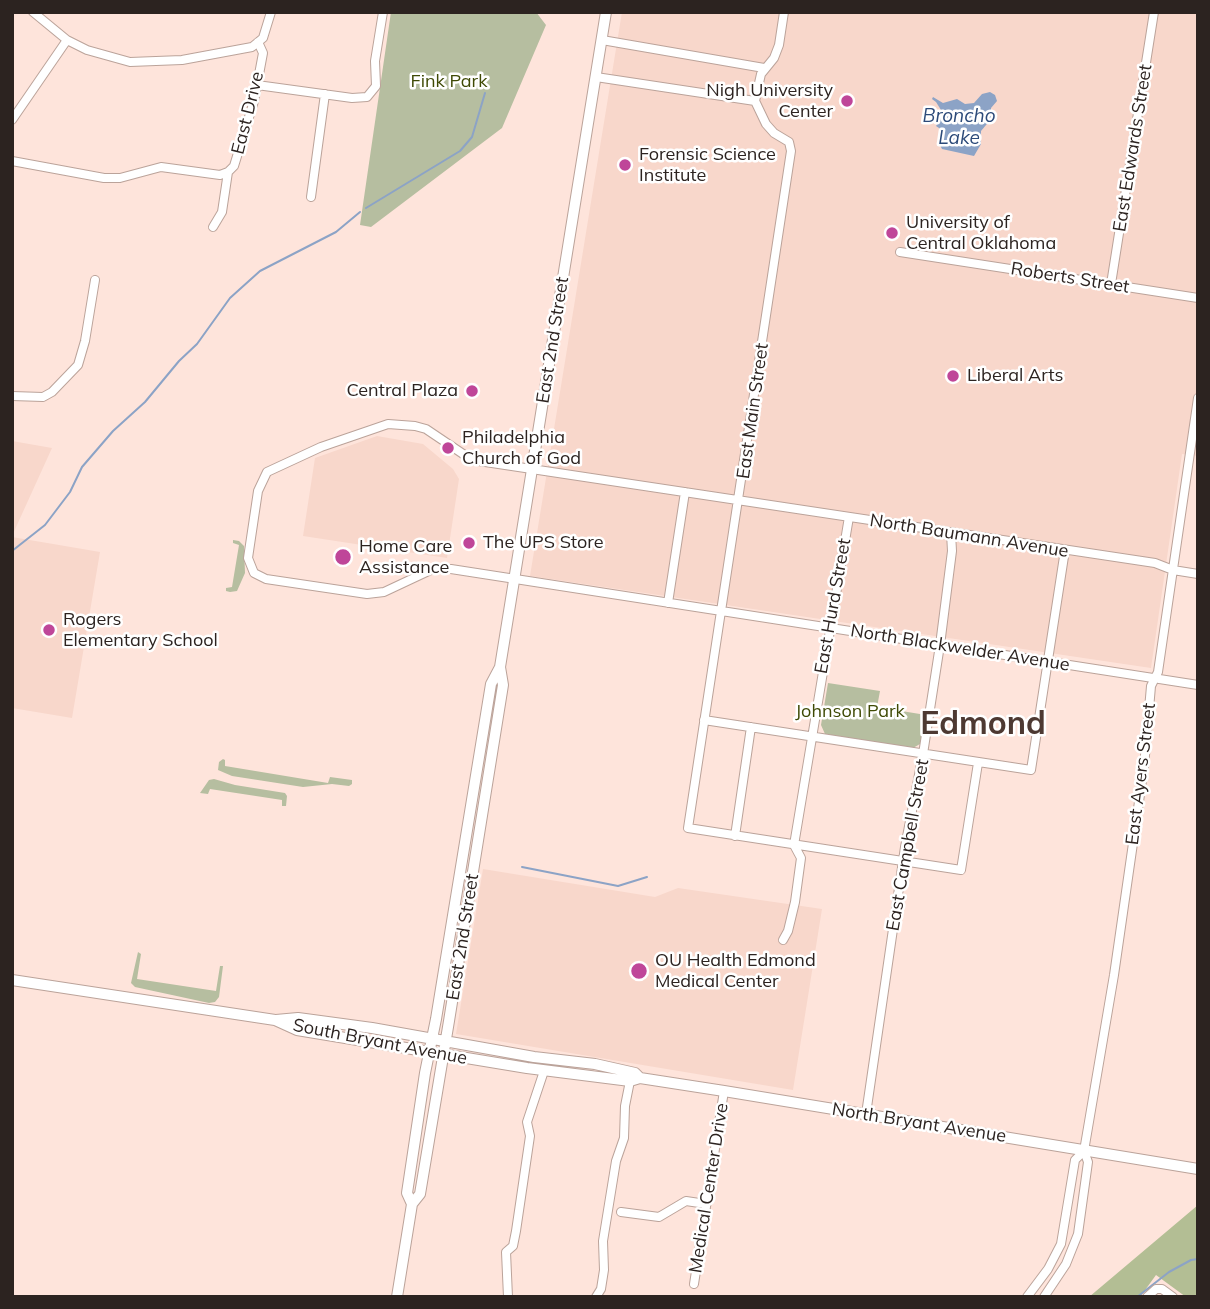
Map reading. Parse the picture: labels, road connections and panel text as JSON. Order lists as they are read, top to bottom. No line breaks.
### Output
{"streets":{"main road":["East 2nd Street","South Bryant Avenue","North Bryant Avenue"],"street":["East Drive","East Edwards Street","Roberts Street","East Main Street","North Baumann Avenue","East Hurd Street","North Blackwelder Avenue","East Ayers Street","East Campbell Street","Medical Center Drive"]},"crossings":[["East Edwards Street","Roberts Street"],["East 2nd Street","North Baumann Avenue"],["East 2nd Street","North Blackwelder Avenue"],["East 2nd Street","South Bryant Avenue"],["East Main Street","North Baumann Avenue"],["East Main Street","North Blackwelder Avenue"],["North Baumann Avenue","East Hurd Street"],["North Baumann Avenue","North Blackwelder Avenue"],["North Baumann Avenue","East Ayers Street"],["North Baumann Avenue","East Campbell Street"],["East Hurd Street","North Blackwelder Avenue"],["North Blackwelder Avenue","East Ayers Street"],["North Blackwelder Avenue","East Campbell Street"],["East Ayers Street","North Bryant Avenue"],["East Campbell Street","North Bryant Avenue"],["South Bryant Avenue","North Bryant Avenue"],["North Bryant Avenue","Medical Center Drive"]],"districts":["Edmond"],"water":["Broncho Lake"],"parks":["Fink Park","Johnson Park"],"places":["Nigh University Center","Forensic Science Institute","University of Central Oklahoma","Liberal Arts","Central Plaza","Philadelphia Church of God","The UPS Store","Home Care Assistance","Rogers Elementary School","OU Health Edmond Medical Center"]}
